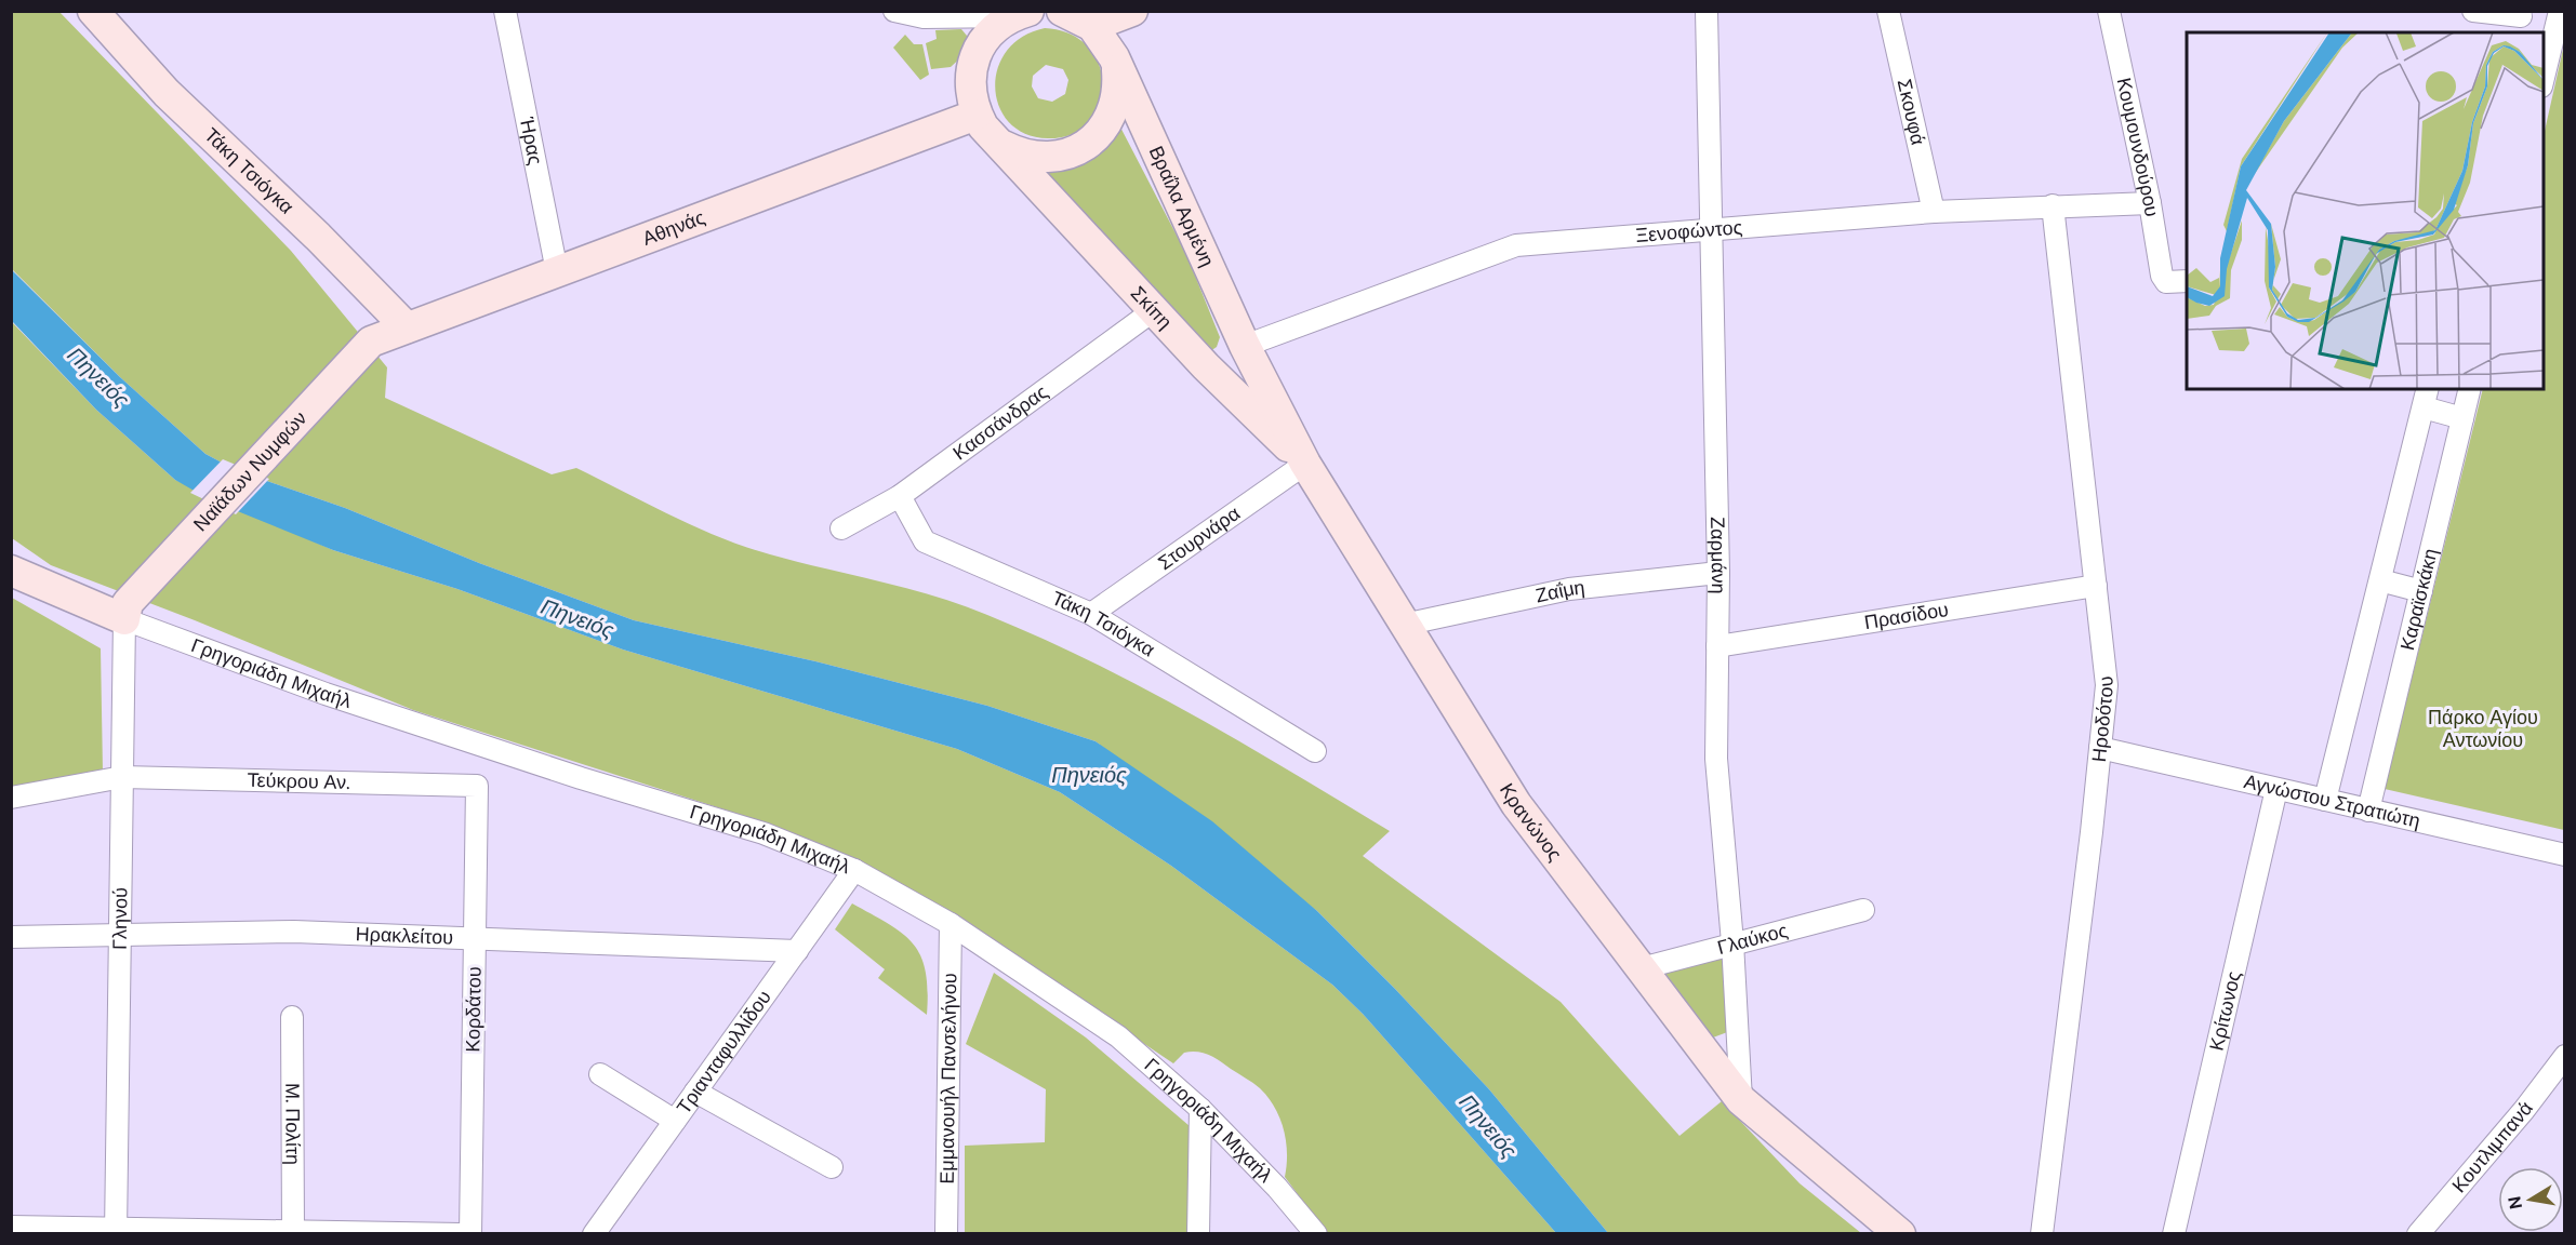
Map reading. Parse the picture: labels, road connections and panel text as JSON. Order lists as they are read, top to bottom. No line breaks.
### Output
{"streets":{"street":["Σκουφά","Ήρας","Κουμουνδούρου","Τάκη Τσιόγκα","Βραΐλα Αρμένη","Αθηνάς","Ξενοφώντος","Σκίπη","Κασσάνδρας","Ναϊάδων Νυμφών","Στουρνάρα","Ζαρμάνη","Ζαΐμη","Καραϊσκάκη","Πρασίδου","Γρηγοριάδη Μιχαήλ","Ηροδότου","Τεύκρου Αν.","Αγνώστου Στρατιώτη","Κρανώνος","Γληνού","Ηρακλείτου","Γλαύκος","Κορδάτου","Κρίτωνος","Τριανταφυλλίδου","Εμμανουήλ Πανσελήνου","Μ. Πολίτη","Κουτλιμπανά"]},"crossings":[["Σκουφά","Ξενοφώντος"],["Ήρας","Αθηνάς"],["Κουμουνδούρου","Ξενοφώντος"],["Τάκη Τσιόγκα","Αθηνάς"],["Τάκη Τσιόγκα","Κασσάνδρας"],["Τάκη Τσιόγκα","Στουρνάρα"],["Βραΐλα Αρμένη","Ξενοφώντος"],["Βραΐλα Αρμένη","Σκίπη"],["Βραΐλα Αρμένη","Κρανώνος"],["Αθηνάς","Σκίπη"],["Αθηνάς","Ναϊάδων Νυμφών"],["Ξενοφώντος","Ζαρμάνη"],["Ξενοφώντος","Ηροδότου"],["Ξενοφώντος","Κρανώνος"],["Σκίπη","Κασσάνδρας"],["Σκίπη","Στουρνάρα"],["Σκίπη","Κρανώνος"],["Ναϊάδων Νυμφών","Γρηγοριάδη Μιχαήλ"],["Ναϊάδων Νυμφών","Γληνού"],["Στουρνάρα","Κρανώνος"],["Ζαρμάνη","Ζαΐμη"],["Ζαρμάνη","Πρασίδου"],["Ζαρμάνη","Κρανώνος"],["Ζαρμάνη","Γλαύκος"],["Ζαΐμη","Κρανώνος"],["Καραϊσκάκη","Αγνώστου Στρατιώτη"],["Πρασίδου","Ηροδότου"],["Γρηγοριάδη Μιχαήλ","Γληνού"],["Γρηγοριάδη Μιχαήλ","Τριανταφυλλίδου"],["Γρηγοριάδη Μιχαήλ","Εμμανουήλ Πανσελήνου"],["Ηροδότου","Αγνώστου Στρατιώτη"],["Τεύκρου Αν.","Γληνού"],["Τεύκρου Αν.","Κορδάτου"],["Αγνώστου Στρατιώτη","Κρίτωνος"],["Κρανώνος","Γλαύκος"],["Γληνού","Ηρακλείτου"],["Ηρακλείτου","Κορδάτου"],["Ηρακλείτου","Τριανταφυλλίδου"]],"water":["Πηνειός"],"parks":["Πάρκο Αγίου Αντωνίου"],"north":"left"}
